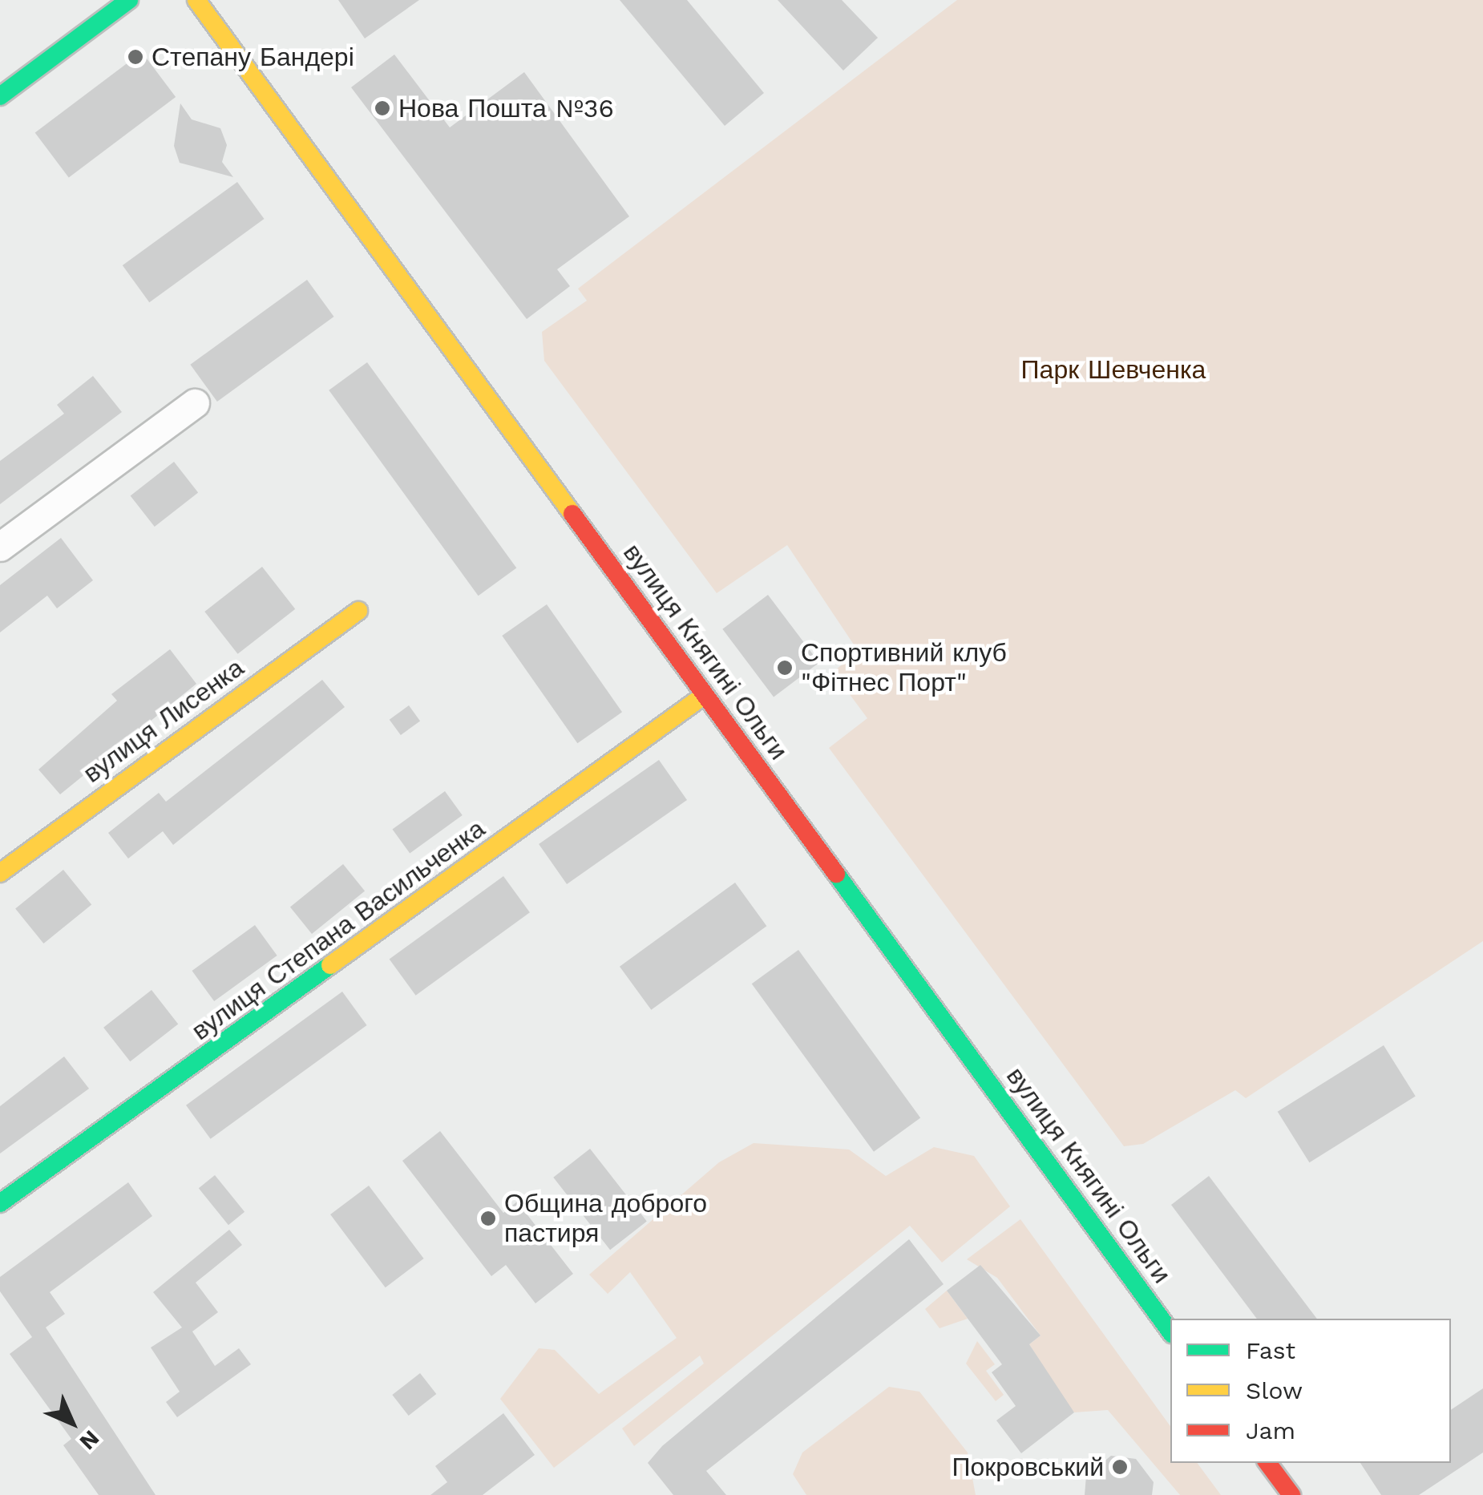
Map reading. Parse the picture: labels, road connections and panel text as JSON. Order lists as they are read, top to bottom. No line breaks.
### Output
{"streets":{"street":["вулиця Княгині Ольги","вулиця Лисенка","вулиця Степана Васильченка"]},"crossings":[["вулиця Княгині Ольги","вулиця Степана Васильченка"]],"parks":["Парк Шевченка"],"places":["Степану Бандері","Нова Пошта №36","Спортивний клуб \"Фітнес Порт\"","Община доброго пастиря","Покровський"],"legend":["Fast","Slow","Jam"],"north":"bottom right"}
